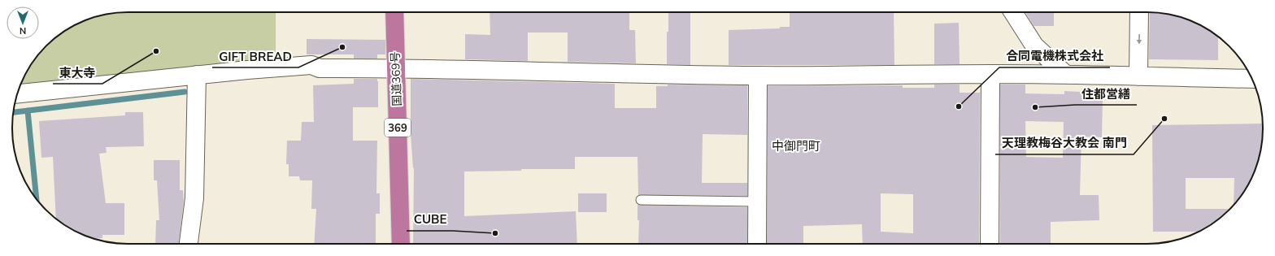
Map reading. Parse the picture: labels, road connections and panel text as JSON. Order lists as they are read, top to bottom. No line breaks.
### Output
{"streets":{"highway":["国道369号","369"]},"districts":["中御門町"],"places":["GIFT BREAD","東大寺","合同電機株式会社","住都営繕","天理教梅谷大教会 南門","CUBE"],"north":"bottom"}
